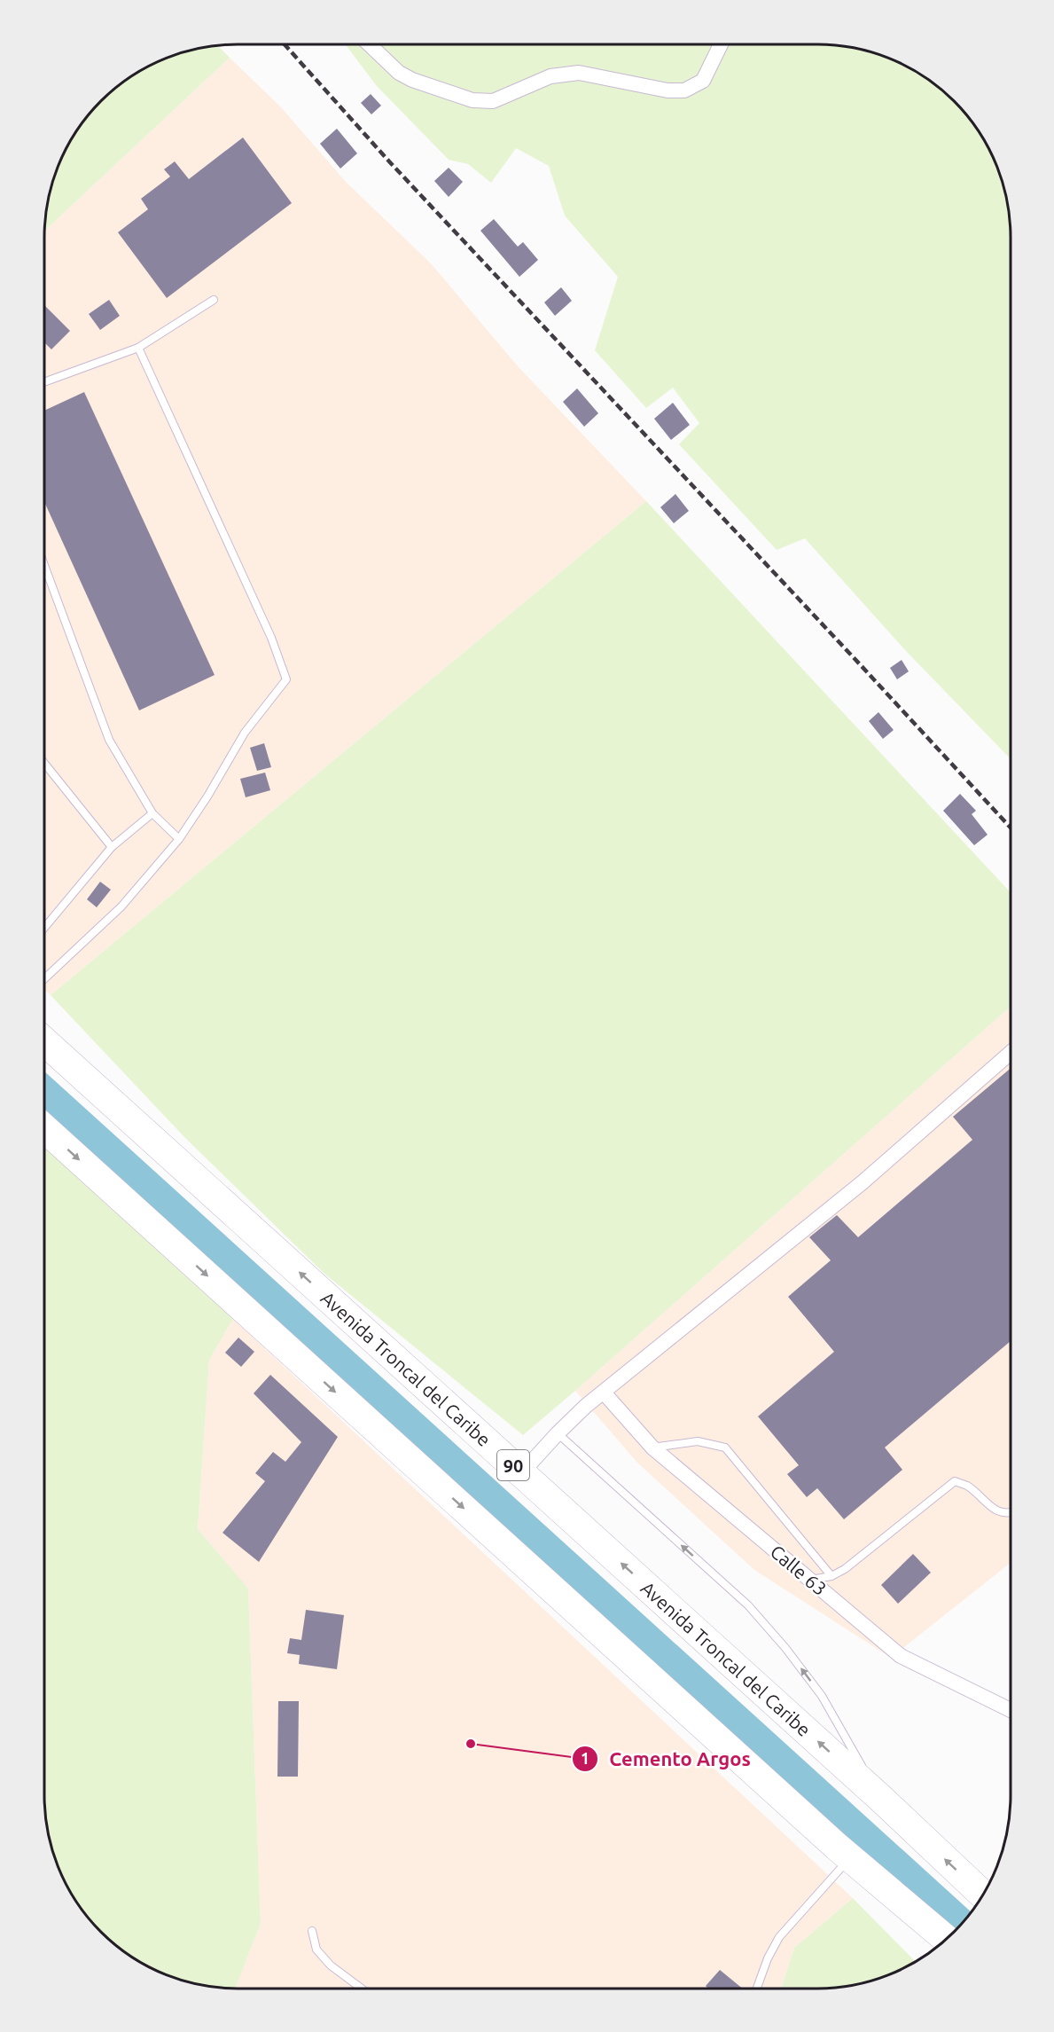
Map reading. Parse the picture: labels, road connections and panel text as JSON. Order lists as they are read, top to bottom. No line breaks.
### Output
{"streets":{"highway":["Avenida Troncal del Caribe","90"],"street":["Calle 63"]},"places":["Cemento Argos"]}
